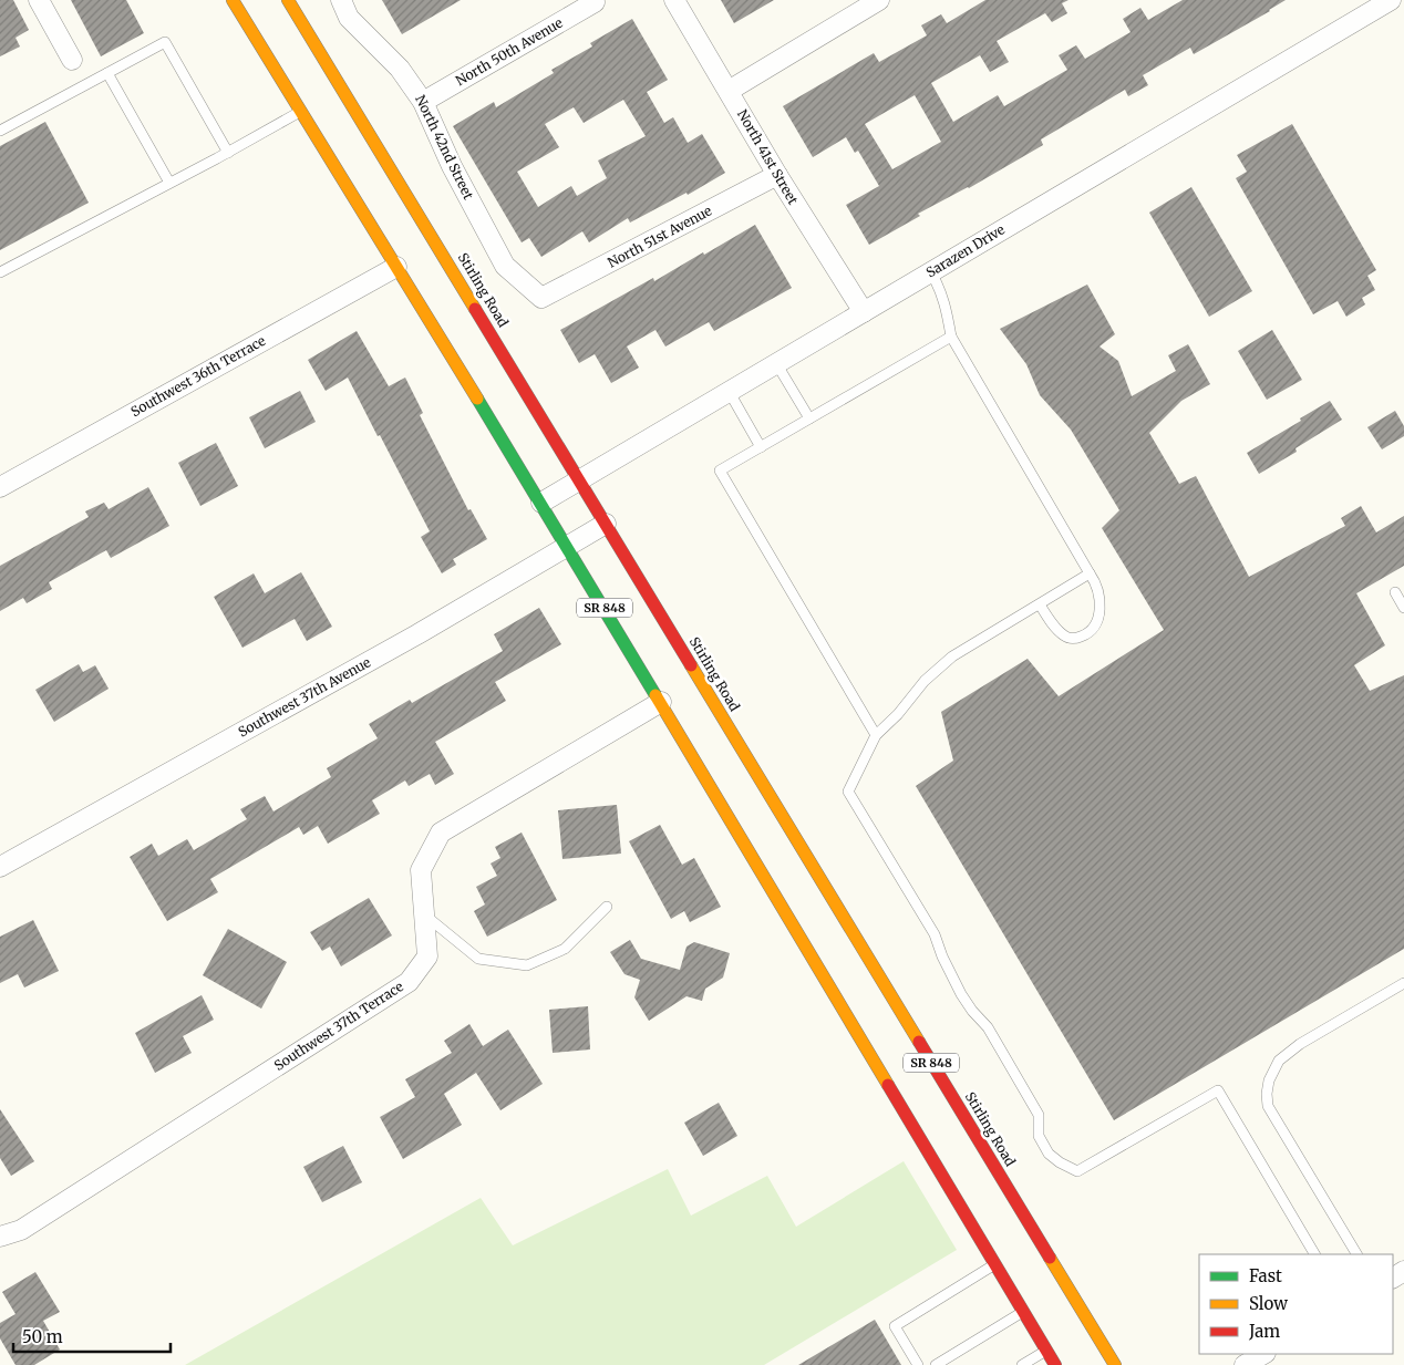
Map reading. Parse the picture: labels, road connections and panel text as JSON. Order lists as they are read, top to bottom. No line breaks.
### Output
{"streets":{"main road":["Stirling Road","SR 848"],"street":["North 50th Avenue","North 42nd Street","North 41st Street","North 51st Avenue","Sarazen Drive","Southwest 36th Terrace","Southwest 37th Avenue","Southwest 37th Terrace"]},"crossings":[["North 50th Avenue","North 42nd Street"],["North 42nd Street","North 51st Avenue"],["North 41st Street","North 51st Avenue"],["North 41st Street","Sarazen Drive"],["Sarazen Drive","Stirling Road"],["Sarazen Drive","SR 848"],["Stirling Road","Southwest 37th Avenue"],["Southwest 36th Terrace","SR 848"],["SR 848","Southwest 37th Avenue"],["SR 848","Southwest 37th Terrace"]],"legend":["Fast","Slow","Jam"],"scale_bar":"50 m"}
